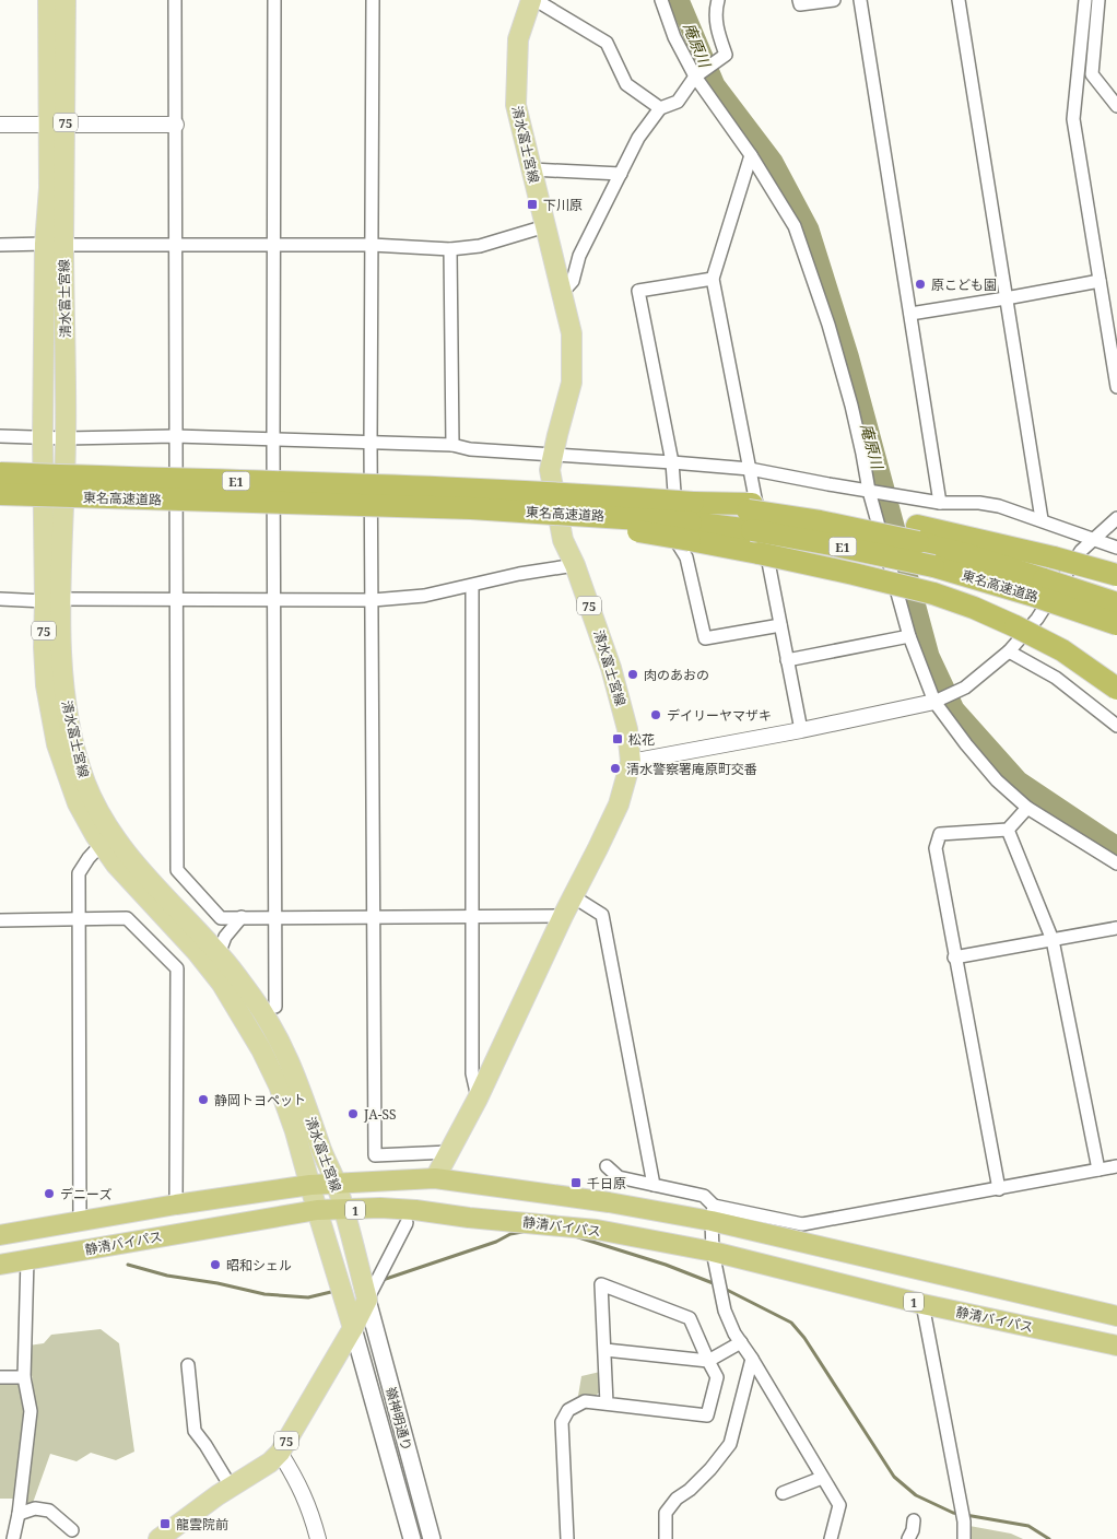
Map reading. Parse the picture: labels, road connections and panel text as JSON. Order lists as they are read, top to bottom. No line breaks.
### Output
{"streets":{"highway":["E1","東名高速道路","1","静清バイパス"],"main road":["75","清水富士宮線","嶺神明通り"]},"crossings":[["75","清水富士宮線"],["75","嶺神明通り"],["清水富士宮線","静清バイパス"],["清水富士宮線","嶺神明通り"]],"water":["庵原川"],"places":{"transit":["下川原","松花","千日原","龍雲院前"],"other":["原こども園","肉のあおの","デイリーヤマザキ","清水警察署庵原町交番","静岡トヨペット","JA-SS","デニーズ","昭和シェル"]}}
